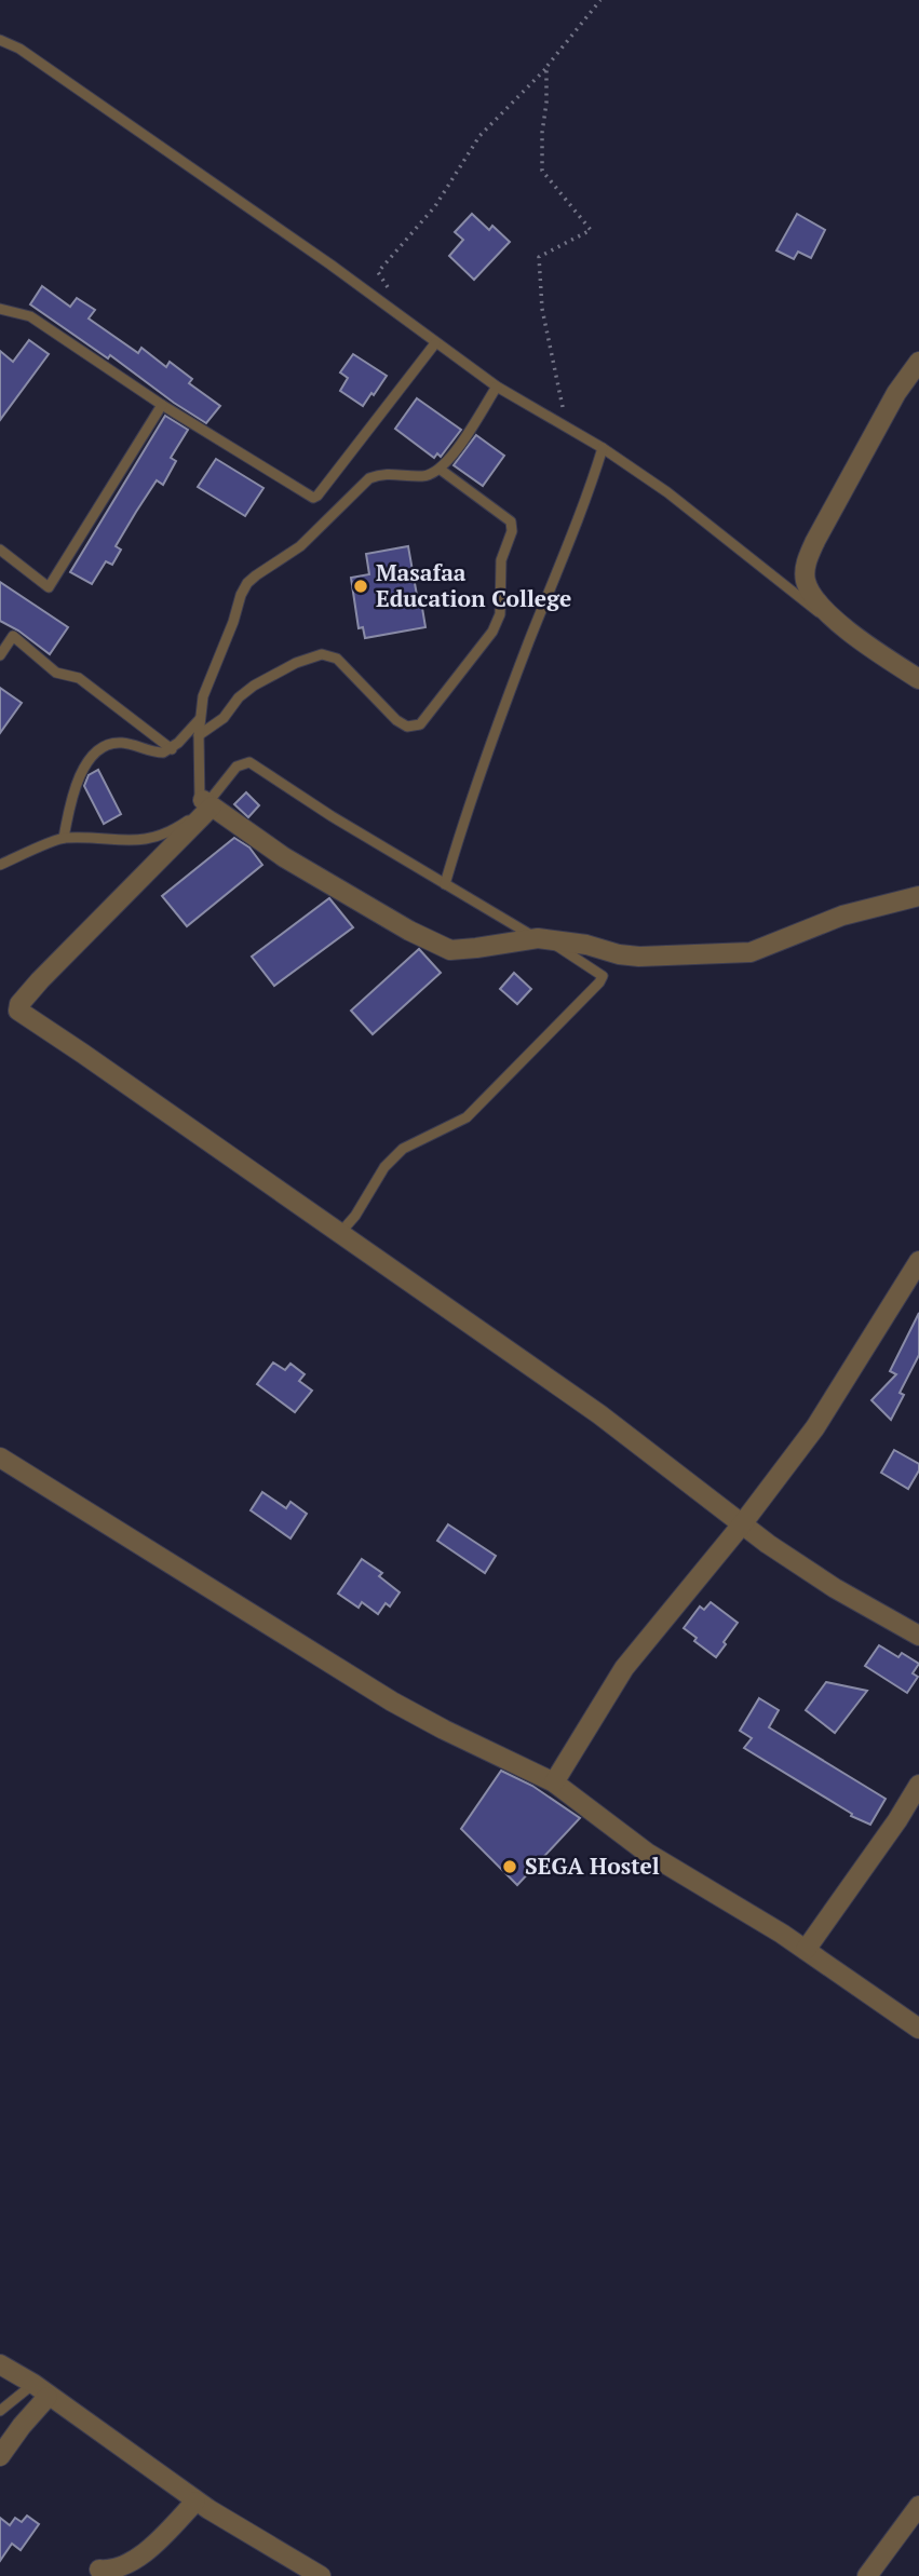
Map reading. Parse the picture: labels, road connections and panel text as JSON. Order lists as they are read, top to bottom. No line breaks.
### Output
{"places":["Masafaa Education College","SEGA Hostel"]}
